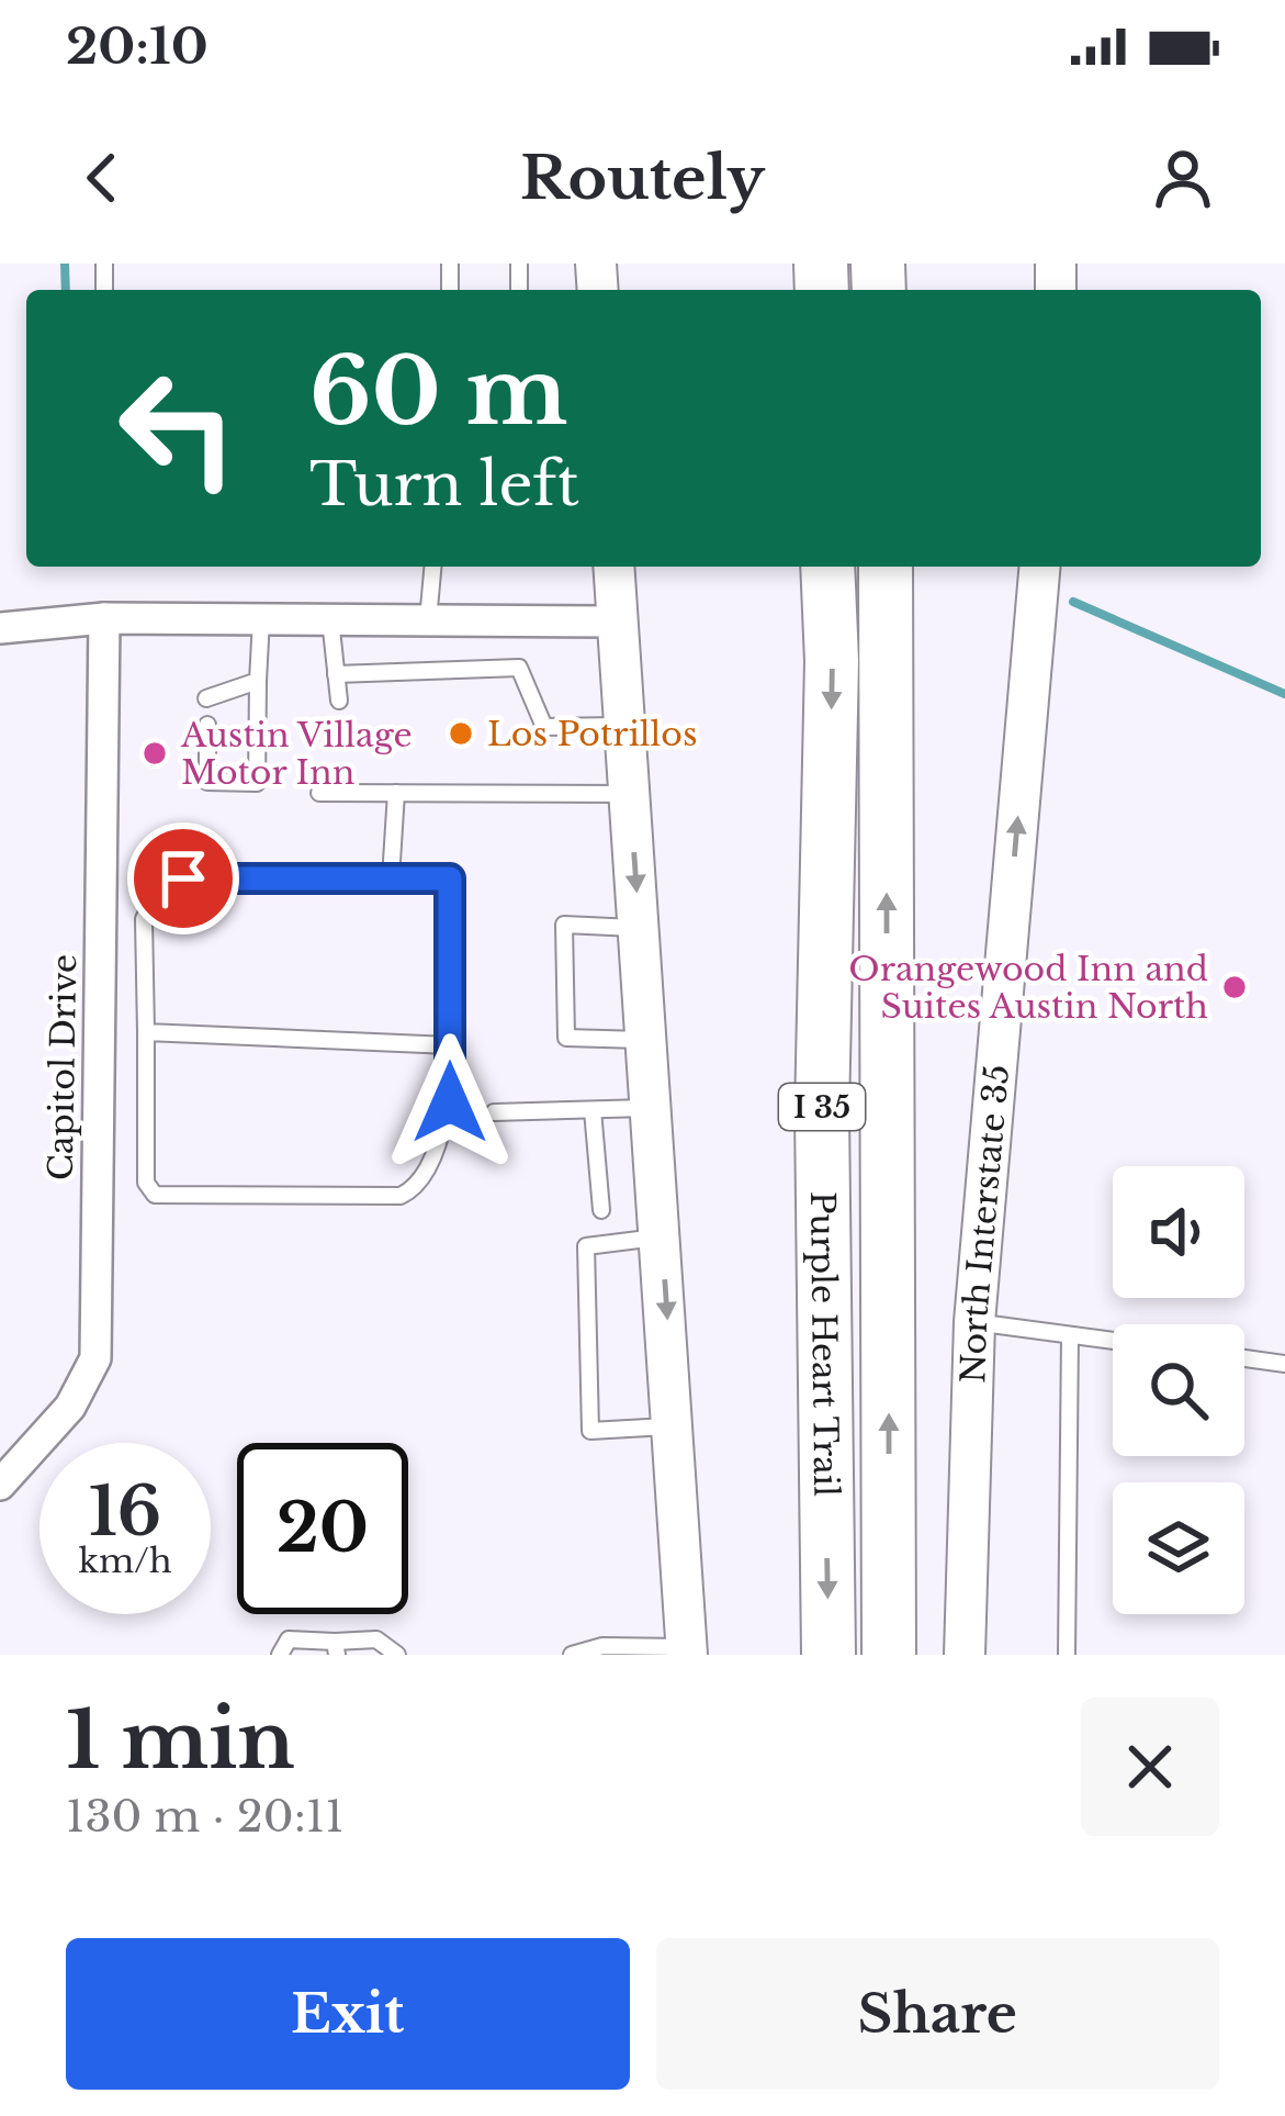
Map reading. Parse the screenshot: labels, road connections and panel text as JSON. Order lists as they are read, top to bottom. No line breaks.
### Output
{"streets":{"highway":["I 35","Purple Heart Trail"],"main road":["North Interstate 35"],"street":["Capitol Drive"]},"places":["Los Potrillos","Austin Village Motor Inn","Orangewood Inn and Suites Austin North"],"page":{"status":"20:10","header":"Routely","turn":["60 m","Turn left"],"speed":"16 km/h","limit":"20","heading":["1 min","130 m · 20:11"],"buttons":["Exit","Share"]}}
